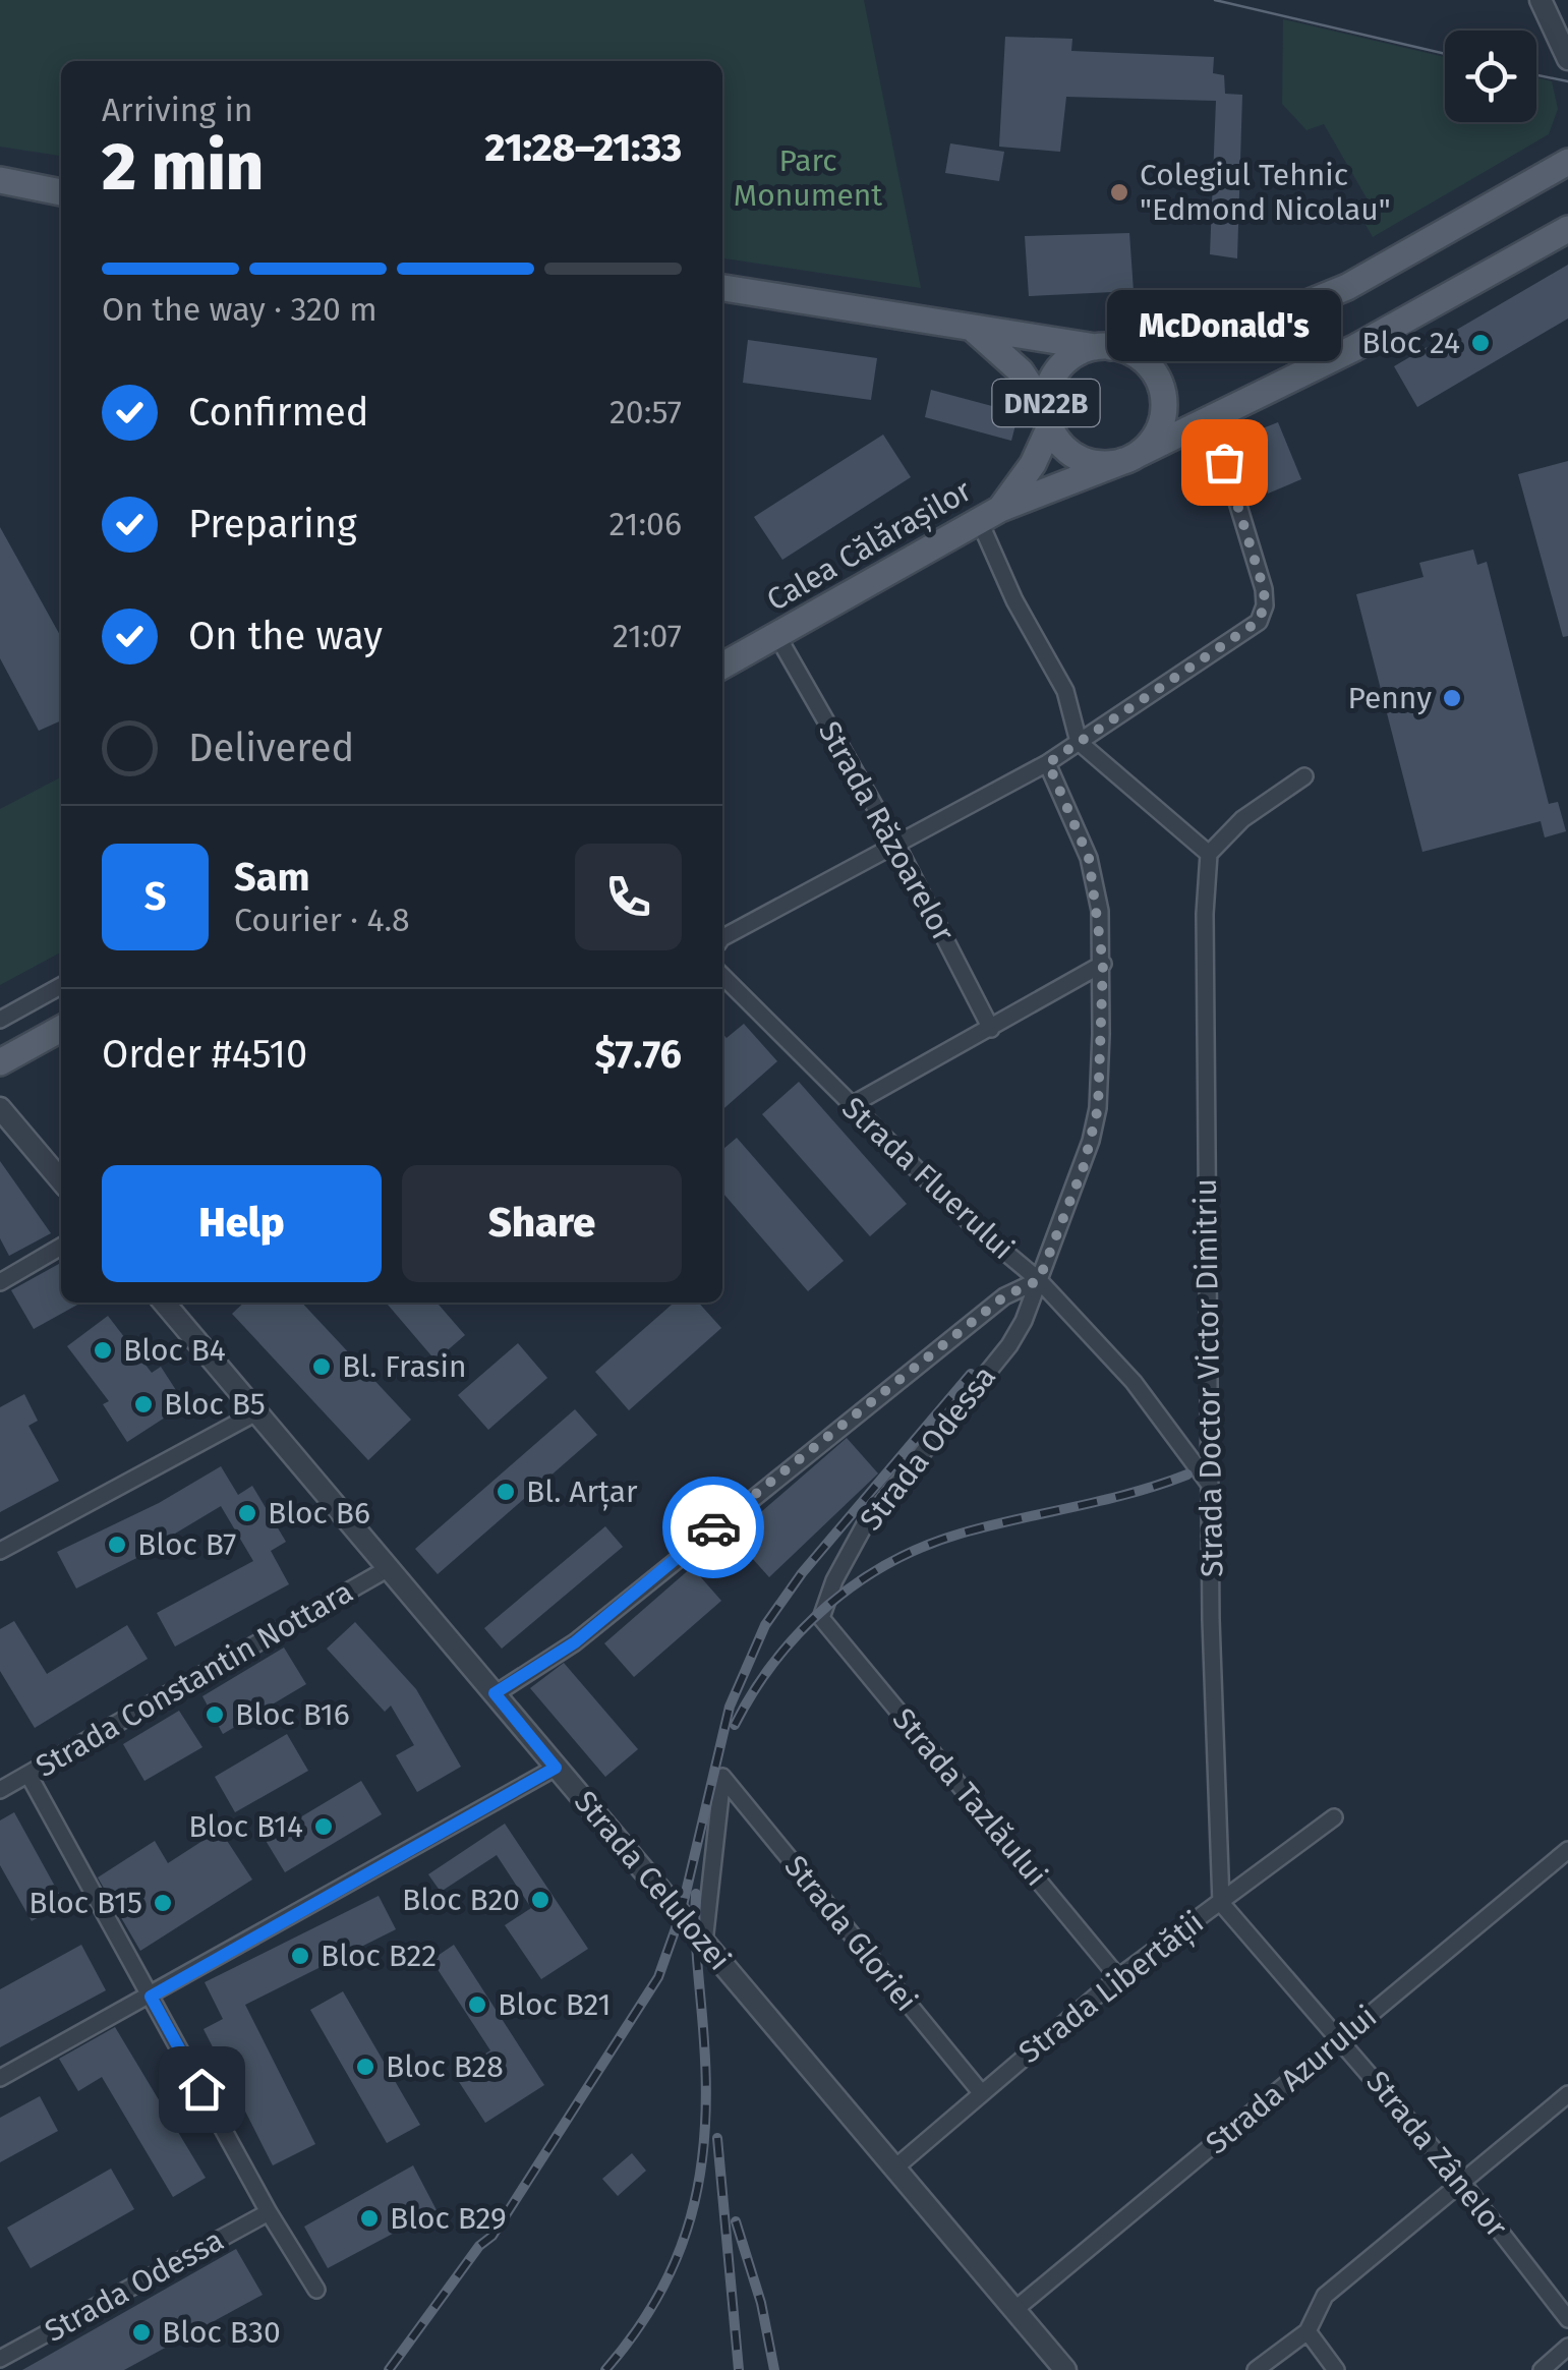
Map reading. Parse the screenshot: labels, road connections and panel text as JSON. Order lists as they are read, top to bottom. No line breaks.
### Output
{"streets":{"main road":["DN22B","Calea Călărașilor"],"street":["Strada Răzoarelor","Strada Fluerului","Strada Doctor Victor Dimitriu","Strada Odessa","Strada Constantin Nottara","Strada Tazlăului","Strada Celulozei","Strada Gloriei","Strada Libertății","Strada Azurului","Strada Zânelor"]},"crossings":[["DN22B","Calea Călărașilor"],["Calea Călărașilor","Strada Răzoarelor"],["Strada Fluerului","Strada Doctor Victor Dimitriu"],["Strada Fluerului","Strada Odessa"],["Strada Doctor Victor Dimitriu","Strada Libertății"],["Strada Doctor Victor Dimitriu","Strada Zânelor"],["Strada Odessa","Strada Tazlăului"],["Strada Odessa","Strada Celulozei"],["Strada Constantin Nottara","Strada Celulozei"],["Strada Tazlăului","Strada Libertății"],["Strada Celulozei","Strada Gloriei"],["Strada Celulozei","Strada Libertății"],["Strada Celulozei","Strada Azurului"],["Strada Gloriei","Strada Libertății"],["Strada Libertății","Strada Zânelor"],["Strada Azurului","Strada Zânelor"]],"parks":["Parc Monument"],"places":["Colegiul Tehnic \"Edmond Nicolau\"","Bloc 24","McDonald's","Penny","Bloc B4","Bl. Frasin","Bloc B5","Bl. Arțar","Bloc B6","Bloc B7","Bloc B16","Bloc B14","Bloc B20","Bloc B15","Bloc B22","Bloc B21","Bloc B28","Bloc B29","Bloc B30"],"page":{"heading":["2 min","Arriving in","21:28–21:33"],"panel":["Sam","Courier · 4.8","Order #4510","$7.76"],"bar":"On the way · 320 m","bubble":"McDonald's","list":[["Confirmed","20:57"],["Preparing","21:06"],["On the way","21:07"],"Delivered"],"round":"S","buttons":["Help","Share"]}}
